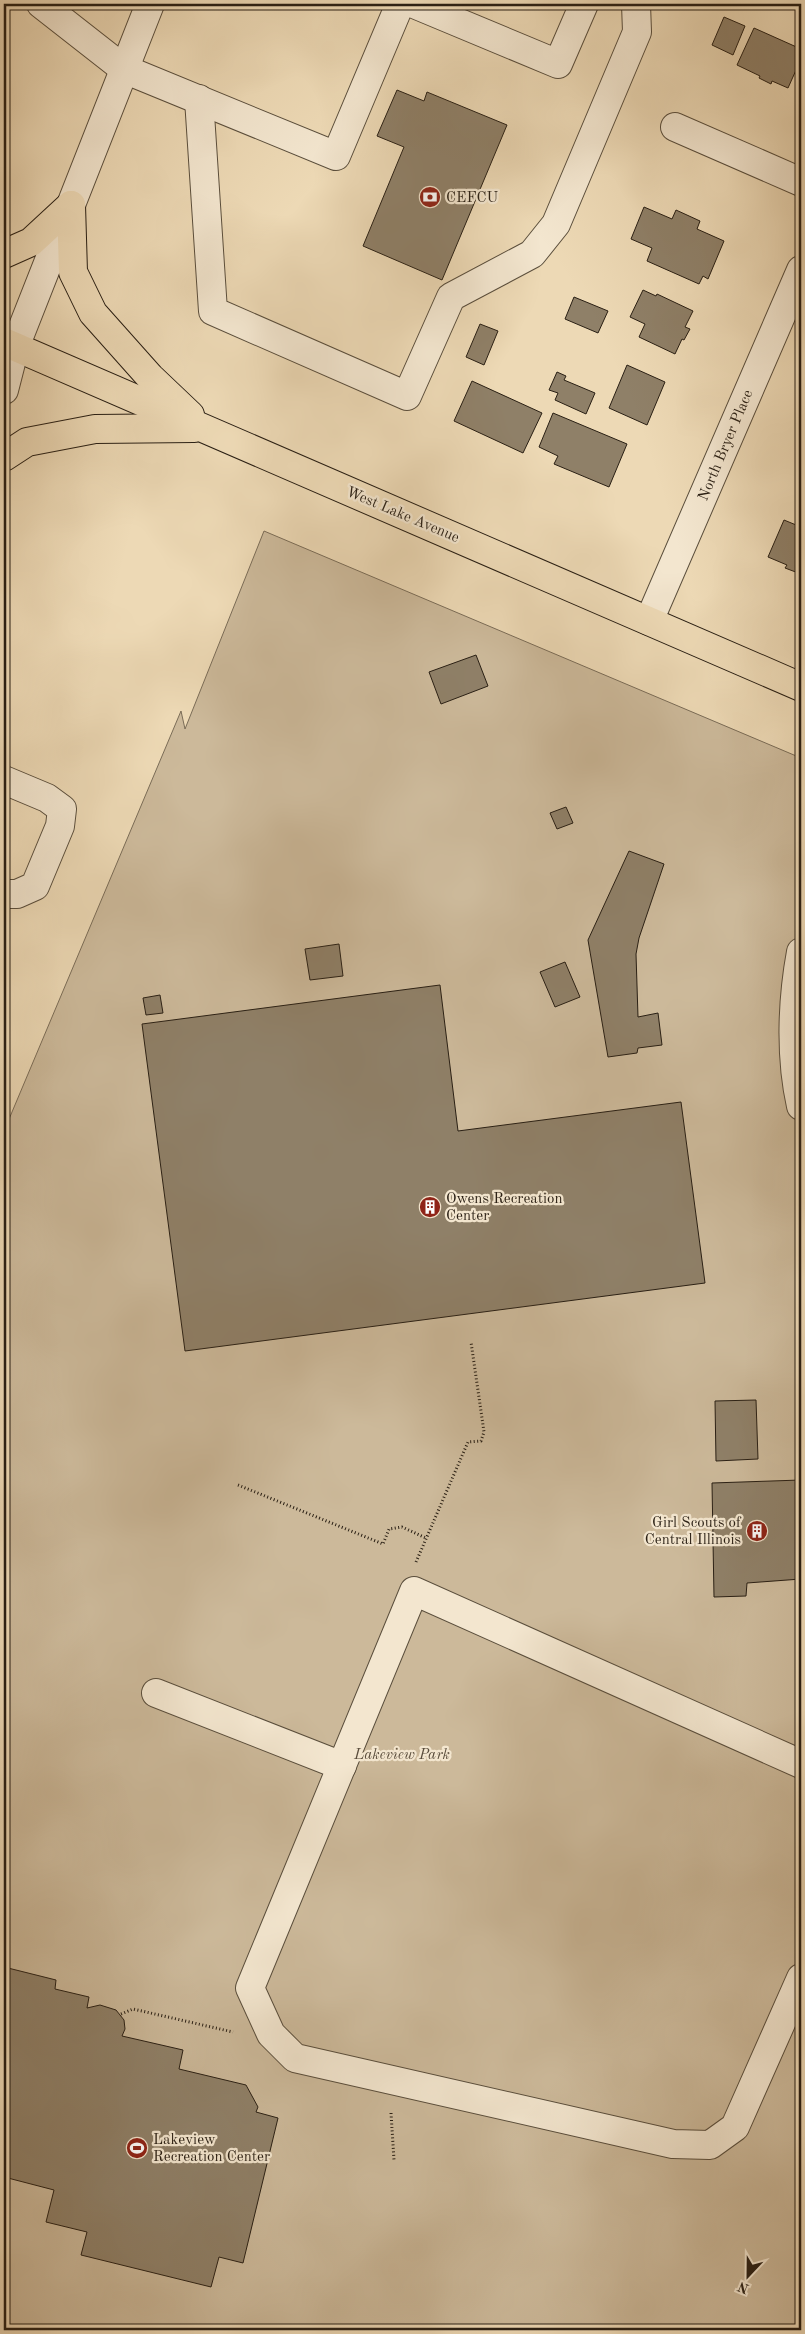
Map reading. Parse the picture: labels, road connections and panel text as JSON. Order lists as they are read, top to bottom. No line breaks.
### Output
{"streets":{"main road":["West Lake Avenue"],"street":["North Bryer Place"]},"crossings":[["North Bryer Place","West Lake Avenue"]],"parks":["Lakeview Park"],"places":{"bank":["CEFCU"],"building":["Owens Recreation Center","Girl Scouts of Central Illinois"],"sports":["Lakeview Recreation Center"]},"north":"bottom"}
